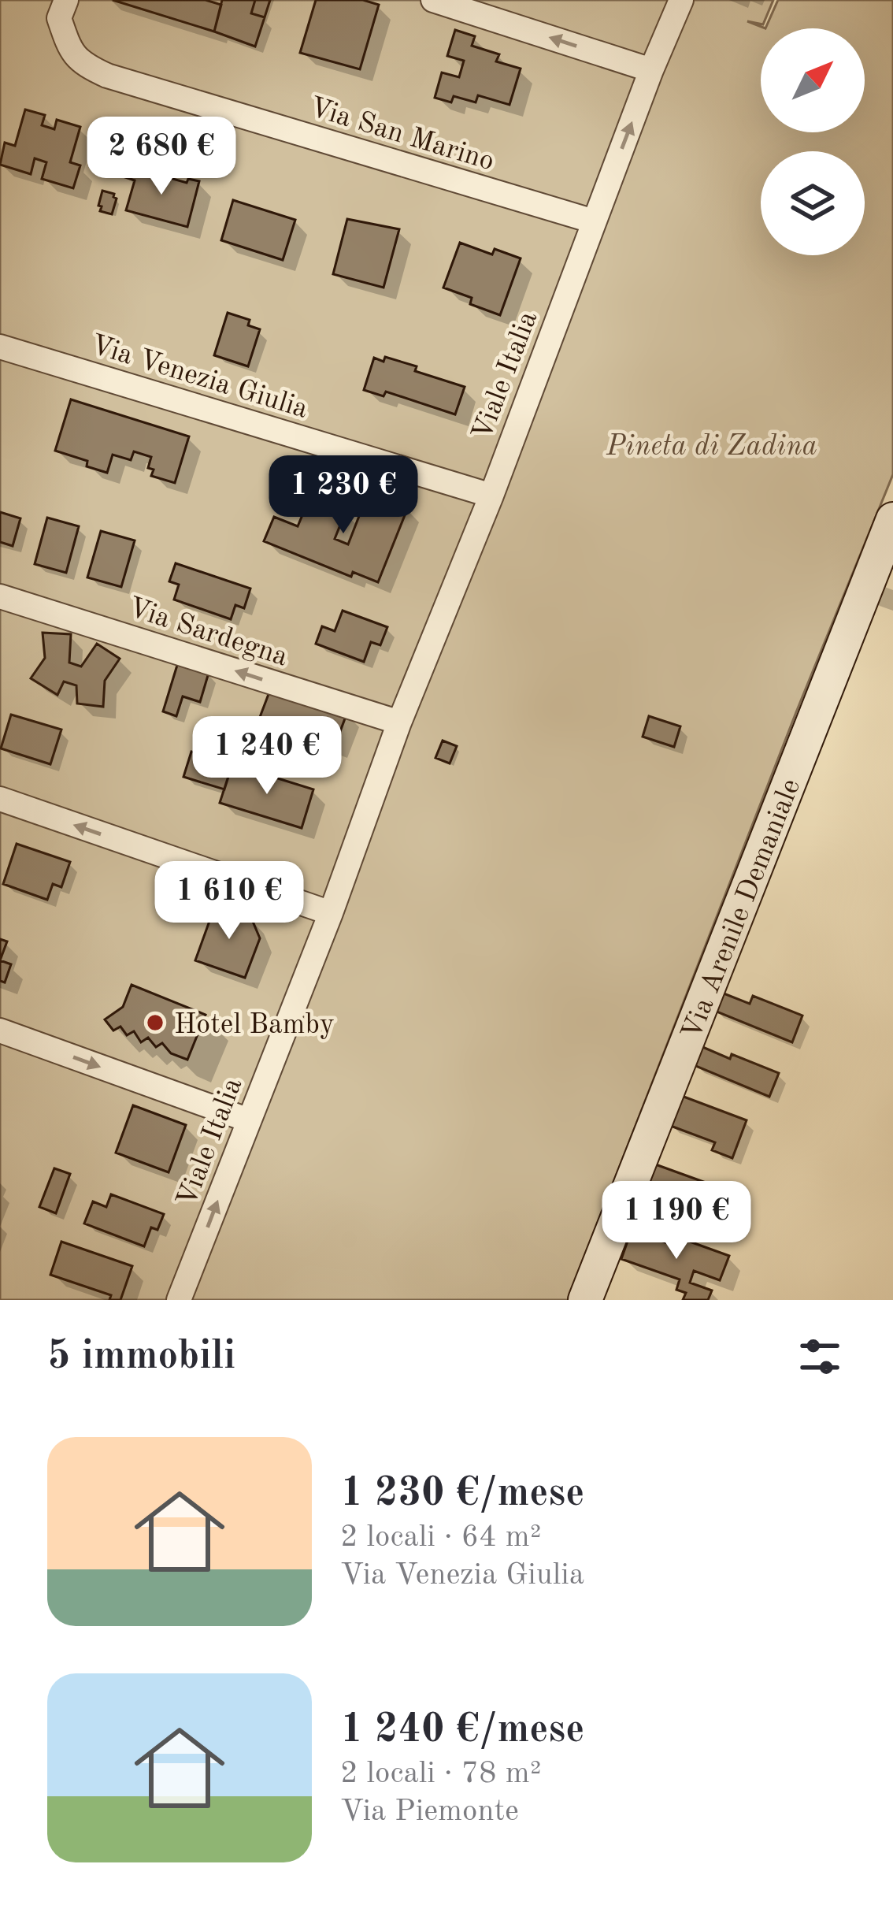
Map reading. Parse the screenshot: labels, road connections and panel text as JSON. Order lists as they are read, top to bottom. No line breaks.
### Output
{"streets":{"street":["Via San Marino","Via Venezia Giulia","Viale Italia","Via Sardegna","Via Arenile Demaniale"]},"crossings":[["Via San Marino","Viale Italia"],["Via Venezia Giulia","Viale Italia"],["Viale Italia","Via Sardegna"]],"parks":["Pineta di Zadina"],"places":["Hotel Bamby"],"north":"top right","page":{"price":["2 680 €","1 230 €","1 240 €","1 610 €","1 190 €"],"heading":"5 immobili","list":[{"name":"1 230 €/mese","note":"2 locali · 64 m² · Via Venezia Giulia"},{"name":"1 240 €/mese","note":"2 locali · 78 m² · Via Piemonte"}]}}
